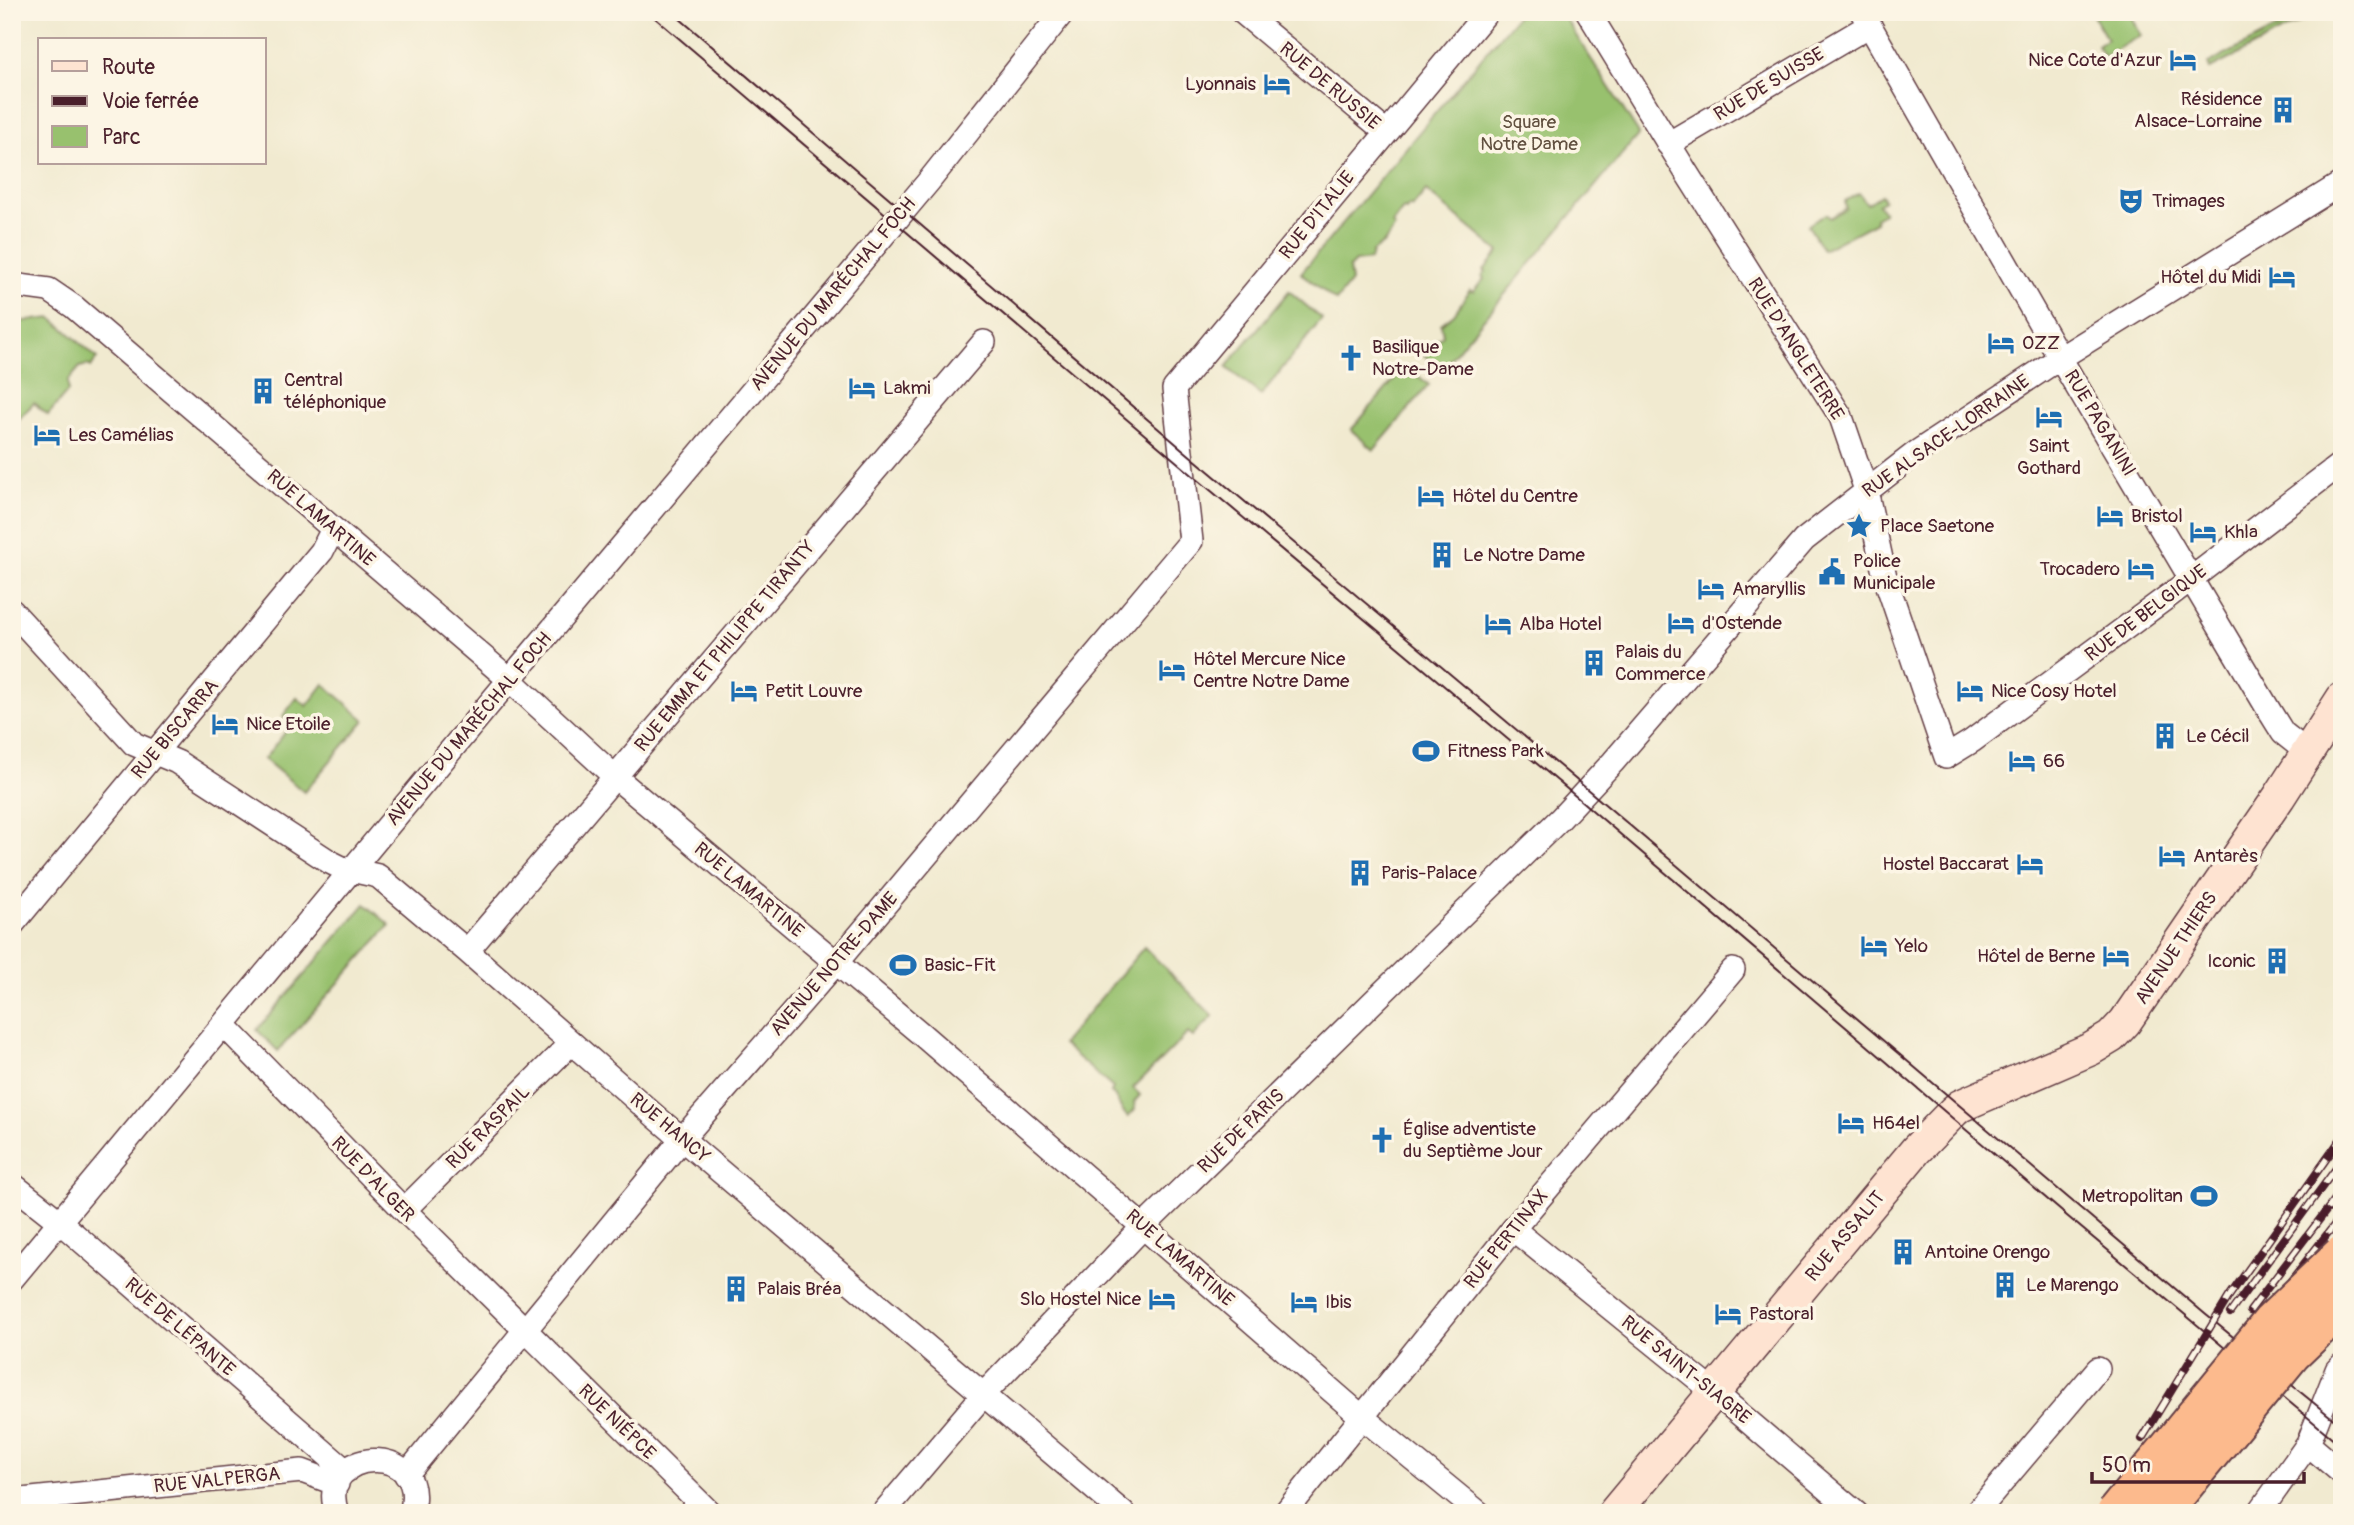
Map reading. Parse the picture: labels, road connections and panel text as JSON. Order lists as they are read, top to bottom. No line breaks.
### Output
{"streets":{"street":["RUE DE SUISSE","RUE DE RUSSIE","RUE D'ITALIE","AVENUE DU MARÉCHAL FOCH","RUE D'ANGLETERRE","RUE PAGANINI","RUE ALSACE-LORRAINE","RUE LAMARTINE","RUE DE BELGIQUE","RUE EMMA ET PHILIPPE TIRANTY","RUE BISCARRA","AVENUE THIERS","AVENUE NOTRE-DAME","RUE RASPAIL","RUE HANCY","RUE DE PARIS","RUE D'ALGER","RUE ASSALIT","RUE PERTINAX","RUE DE LÉPANTE","RUE SAINT-SIAGRE","RUE NIÉPCE","RUE VALPERGA"]},"crossings":[["RUE DE SUISSE","RUE D'ANGLETERRE"],["RUE DE SUISSE","RUE PAGANINI"],["RUE DE RUSSIE","RUE D'ITALIE"],["RUE D'ITALIE","AVENUE NOTRE-DAME"],["AVENUE DU MARÉCHAL FOCH","RUE LAMARTINE"],["AVENUE DU MARÉCHAL FOCH","RUE HANCY"],["AVENUE DU MARÉCHAL FOCH","RUE D'ALGER"],["AVENUE DU MARÉCHAL FOCH","RUE DE LÉPANTE"],["RUE D'ANGLETERRE","RUE ALSACE-LORRAINE"],["RUE D'ANGLETERRE","RUE DE BELGIQUE"],["RUE PAGANINI","RUE ALSACE-LORRAINE"],["RUE PAGANINI","RUE DE BELGIQUE"],["RUE PAGANINI","AVENUE THIERS"],["RUE ALSACE-LORRAINE","RUE DE PARIS"],["RUE LAMARTINE","RUE EMMA ET PHILIPPE TIRANTY"],["RUE LAMARTINE","RUE BISCARRA"],["RUE LAMARTINE","AVENUE NOTRE-DAME"],["RUE LAMARTINE","RUE DE PARIS"],["RUE LAMARTINE","RUE PERTINAX"],["RUE EMMA ET PHILIPPE TIRANTY","RUE HANCY"],["RUE BISCARRA","RUE HANCY"],["AVENUE THIERS","RUE ASSALIT"],["AVENUE NOTRE-DAME","RUE HANCY"],["AVENUE NOTRE-DAME","RUE D'ALGER"],["AVENUE NOTRE-DAME","RUE NIÉPCE"],["RUE RASPAIL","RUE HANCY"],["RUE RASPAIL","RUE D'ALGER"],["RUE HANCY","RUE DE PARIS"],["RUE D'ALGER","RUE NIÉPCE"],["RUE ASSALIT","RUE SAINT-SIAGRE"],["RUE PERTINAX","RUE SAINT-SIAGRE"],["RUE DE LÉPANTE","RUE VALPERGA"]],"parks":["Square Notre Dame"],"places":{"hotel":["Nice Cote d'Azur","Lyonnais","Hôtel du Midi","OZZ","Lakmi","Saint Gothard","Les Camélias","Hôtel du Centre","Bristol","Khla","Trocadero","Amaryllis","d'Ostende","Alba Hotel","Hôtel Mercure Nice Centre Notre Dame","Petit Louvre","Nice Cosy Hotel","Nice Etoile","66","Antarès","Hostel Baccarat","Yelo","Hôtel de Berne","H64el","Slo Hostel Nice","Ibis","Pastoral"],"building":["Résidence Alsace-Lorraine","Central téléphonique","Le Notre Dame","Palais du Commerce","Le Cécil","Paris-Palace","Iconic","Antoine Orengo","Le Marengo","Palais Bréa"],"theatre":["Trimages"],"church":["Basilique Notre-Dame","Église adventiste du Septième Jour"],"place":["Place Saetone"],"public building":["Police Municipale"],"sports":["Fitness Park","Basic-Fit","Metropolitan"]},"legend":["Route","Voie ferrée","Parc"],"scale_bar":"50 m"}
